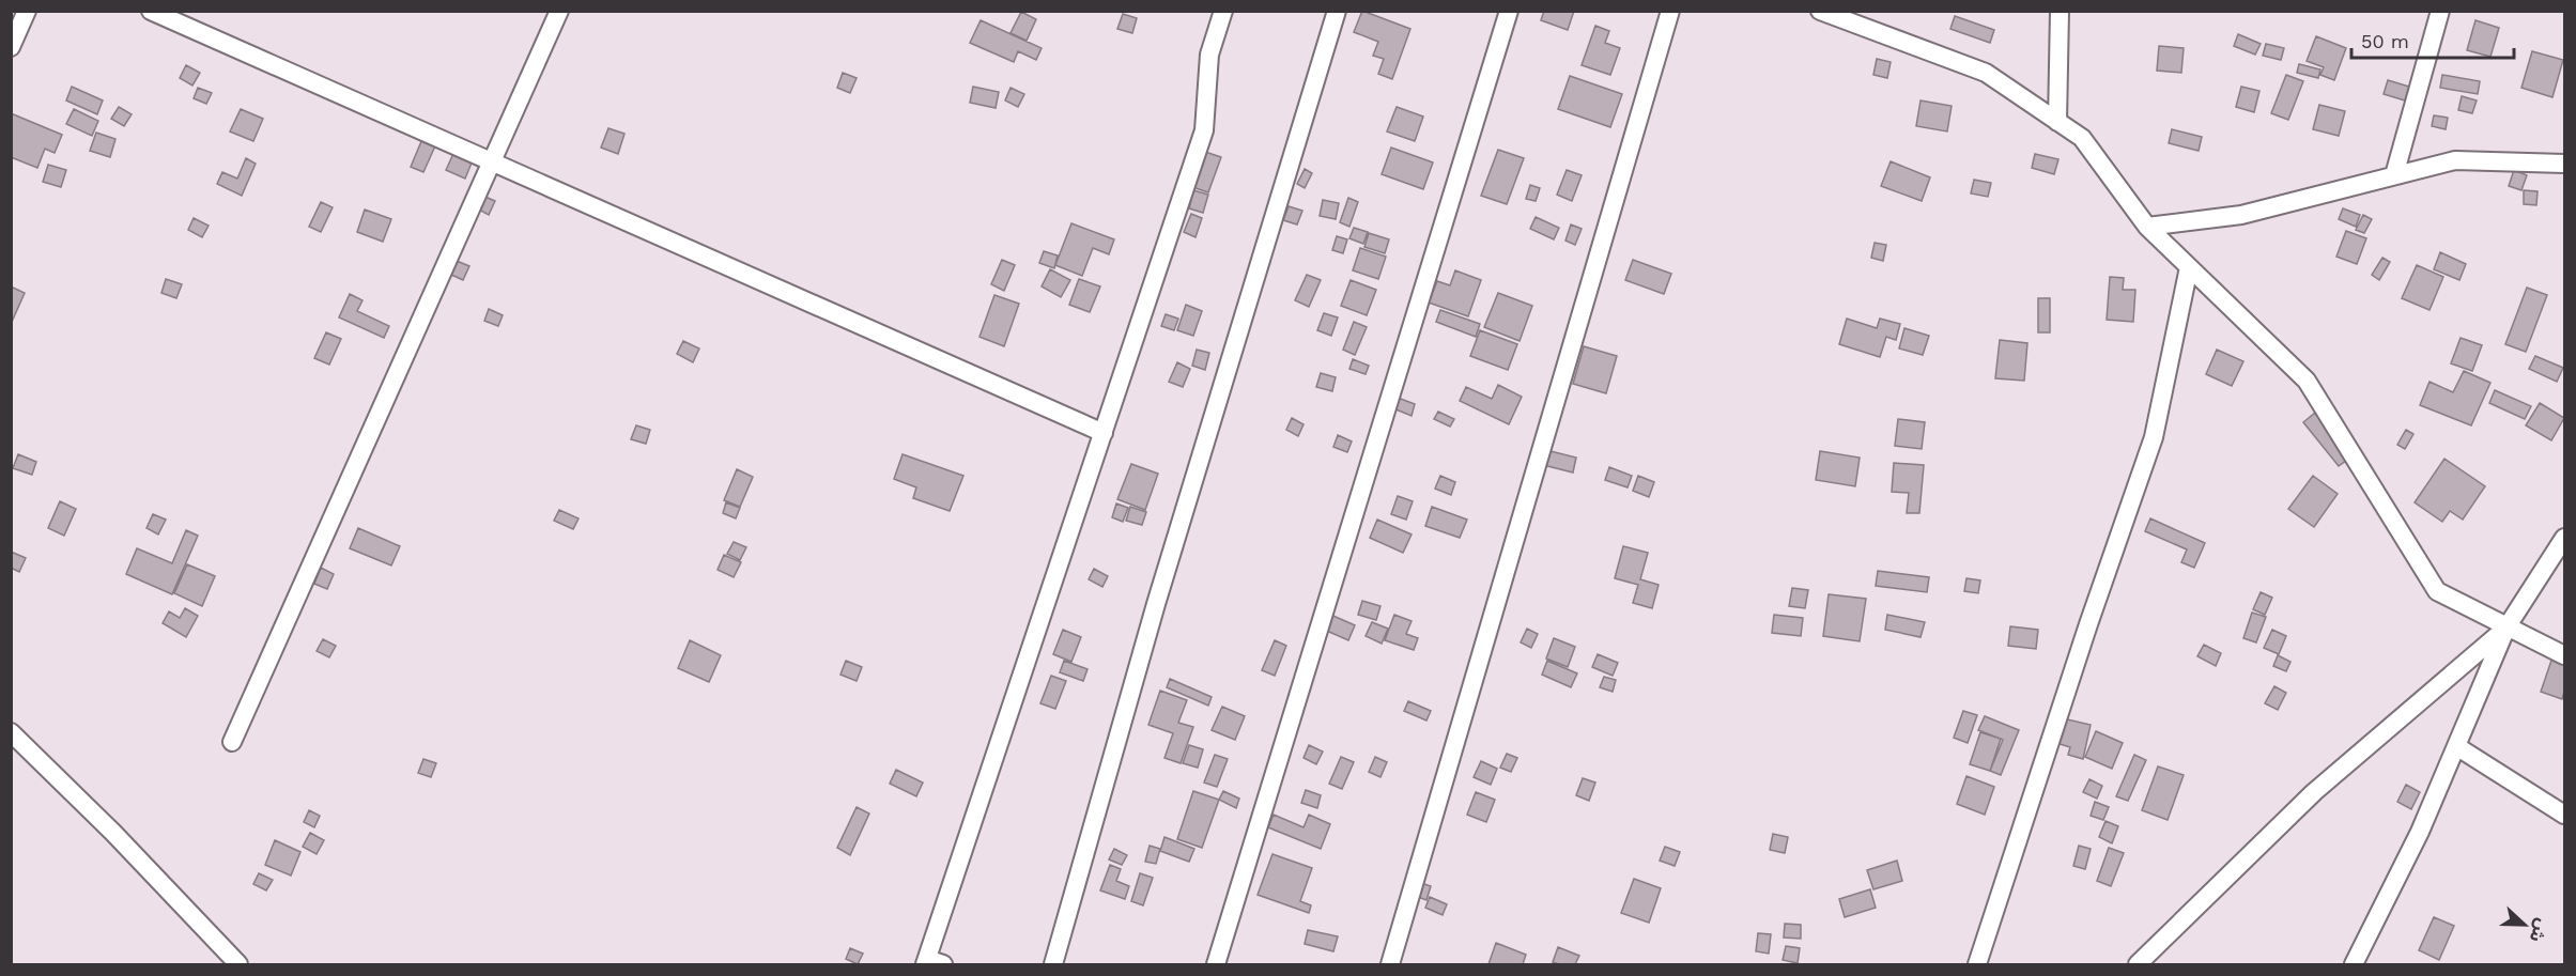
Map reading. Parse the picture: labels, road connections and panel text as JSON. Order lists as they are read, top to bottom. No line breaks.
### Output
{"scale_bar":"50 m","north":"right"}
